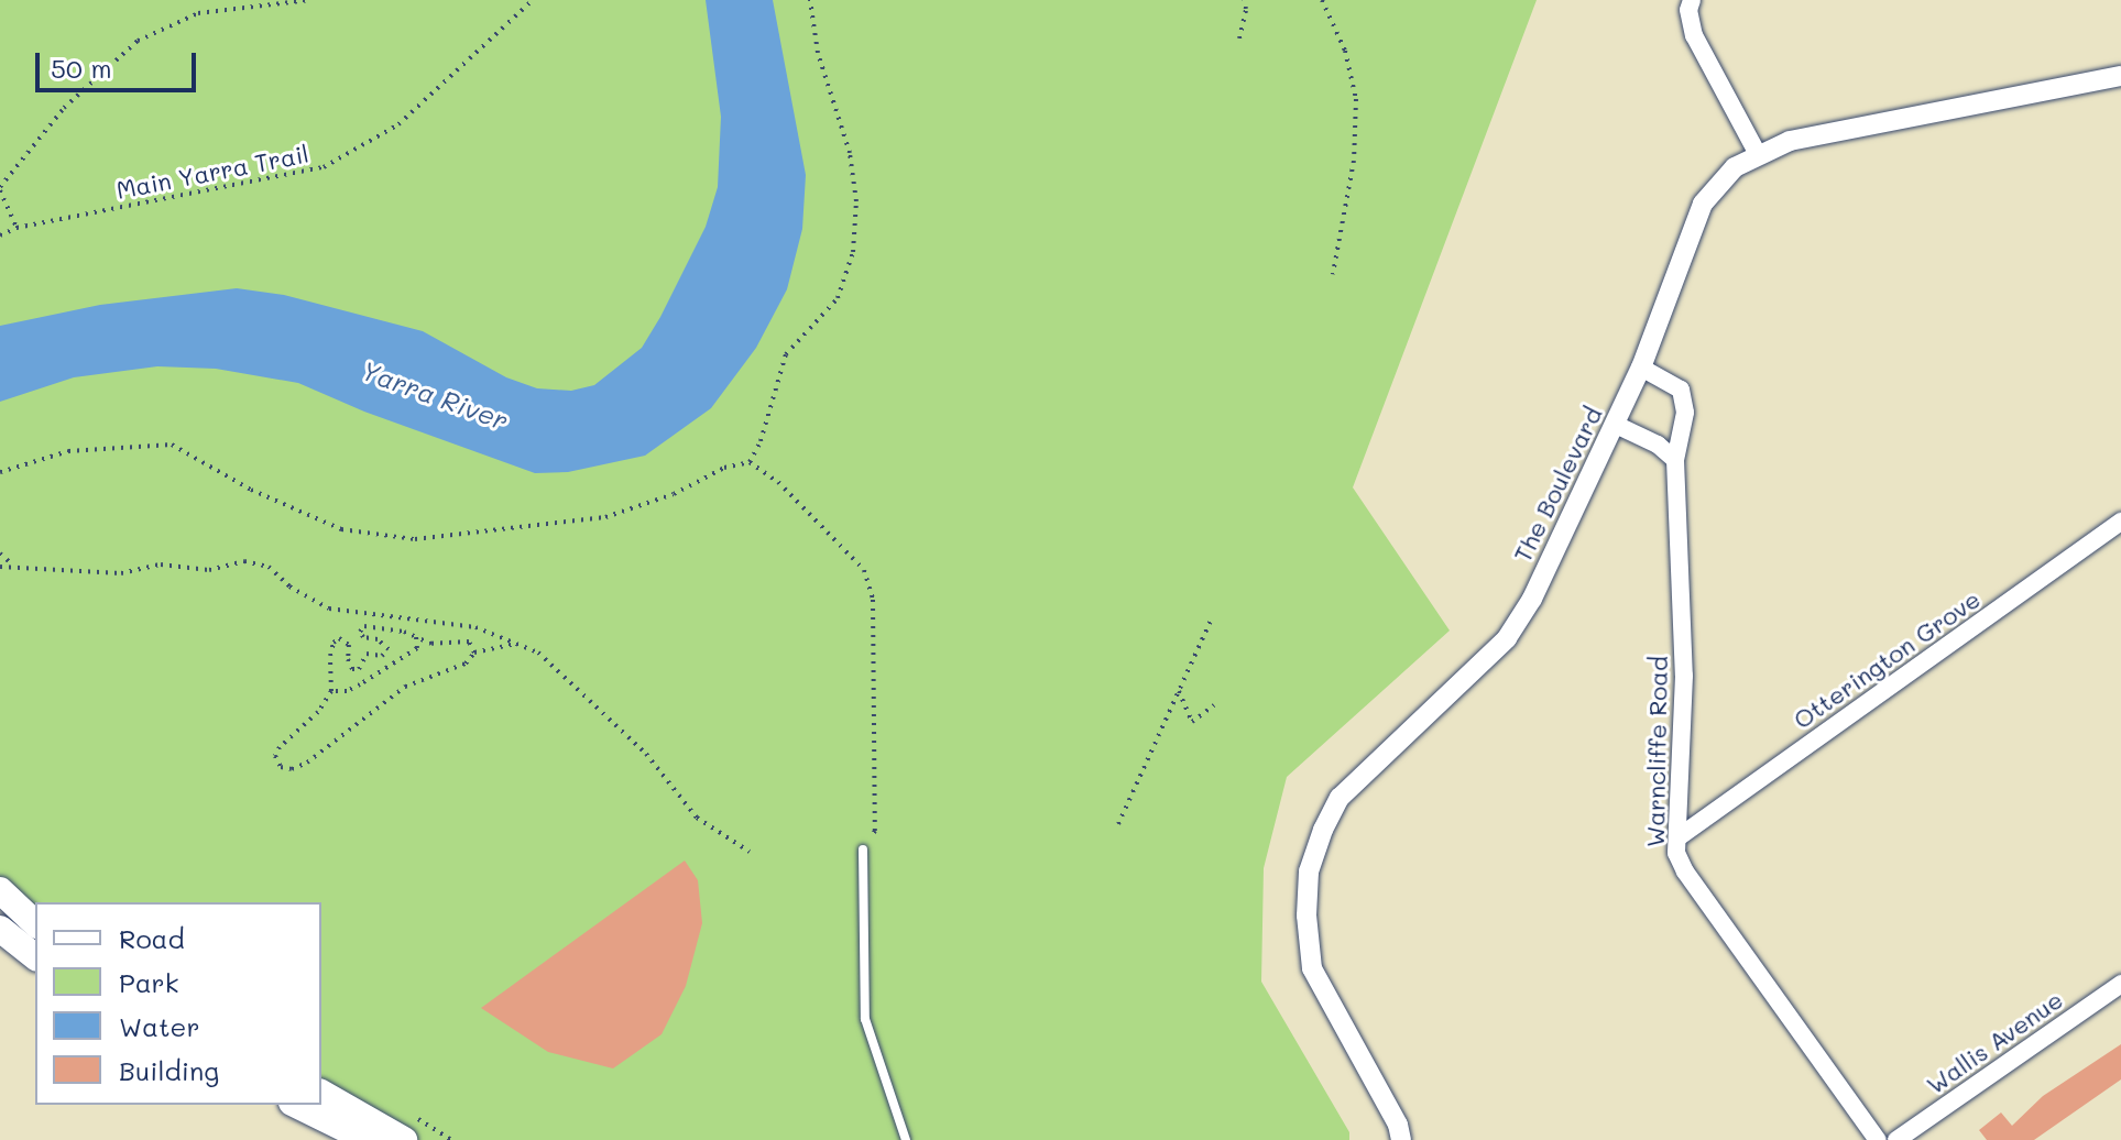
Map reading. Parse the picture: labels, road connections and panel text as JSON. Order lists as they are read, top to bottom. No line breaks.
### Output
{"streets":{"street":["The Boulevard","Otterington Grove","Warncliffe Road","Wallis Avenue"],"path":["Main Yarra Trail"]},"crossings":[["The Boulevard","Warncliffe Road"],["Otterington Grove","Warncliffe Road"]],"water":["Yarra River"],"legend":["Road","Park","Water","Building"],"scale_bar":"50 m"}
